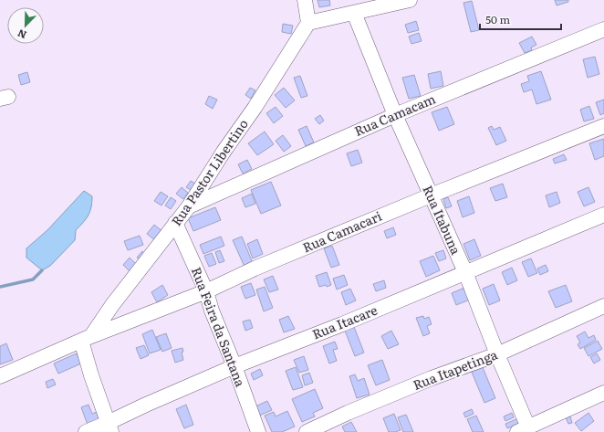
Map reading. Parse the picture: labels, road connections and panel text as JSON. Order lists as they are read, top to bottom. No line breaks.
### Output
{"streets":{"street":["Rua Camacam","Rua Pastor Libertino","Rua Itabuna","Rua Camacari","Rua Itacare","Rua Feira da Santana","Rua Itapetinga"]},"crossings":[["Rua Camacam","Rua Pastor Libertino"],["Rua Camacam","Rua Itabuna"],["Rua Pastor Libertino","Rua Camacari"],["Rua Pastor Libertino","Rua Feira da Santana"],["Rua Itabuna","Rua Camacari"],["Rua Itabuna","Rua Itacare"],["Rua Itabuna","Rua Itapetinga"],["Rua Camacari","Rua Feira da Santana"],["Rua Itacare","Rua Feira da Santana"]],"scale_bar":"50 m","north":"bottom left"}
